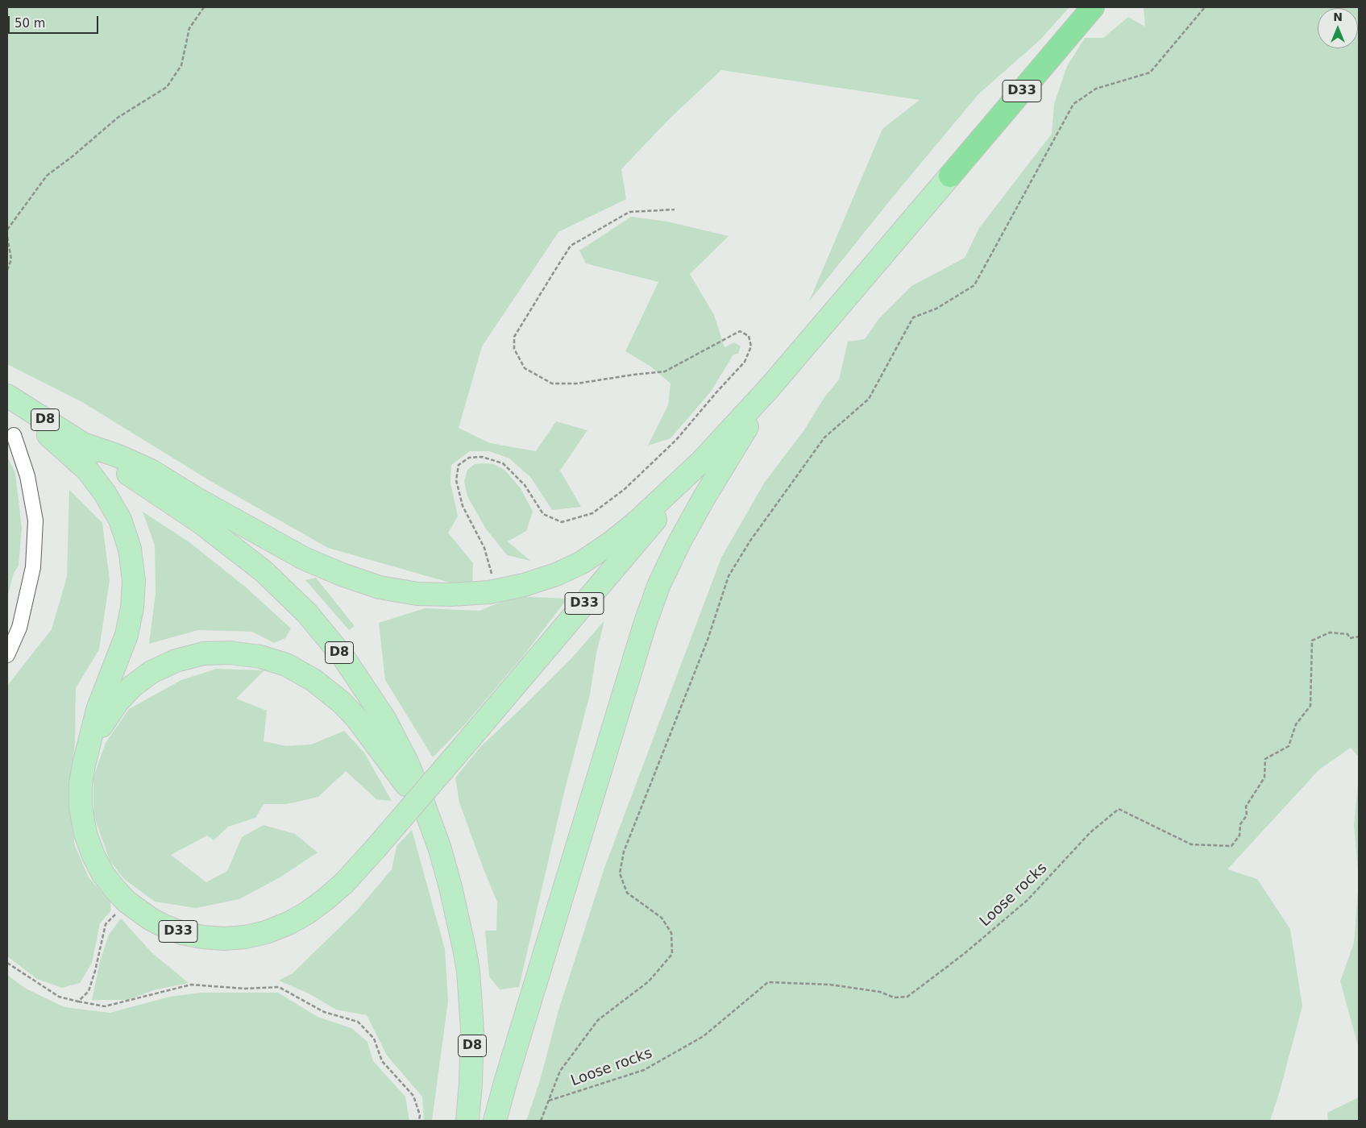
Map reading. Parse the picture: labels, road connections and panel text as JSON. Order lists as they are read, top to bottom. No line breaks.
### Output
{"streets":{"highway":["D33"],"main road":["D8"],"path":["Loose rocks"]},"scale_bar":"50 m","north":"top"}
